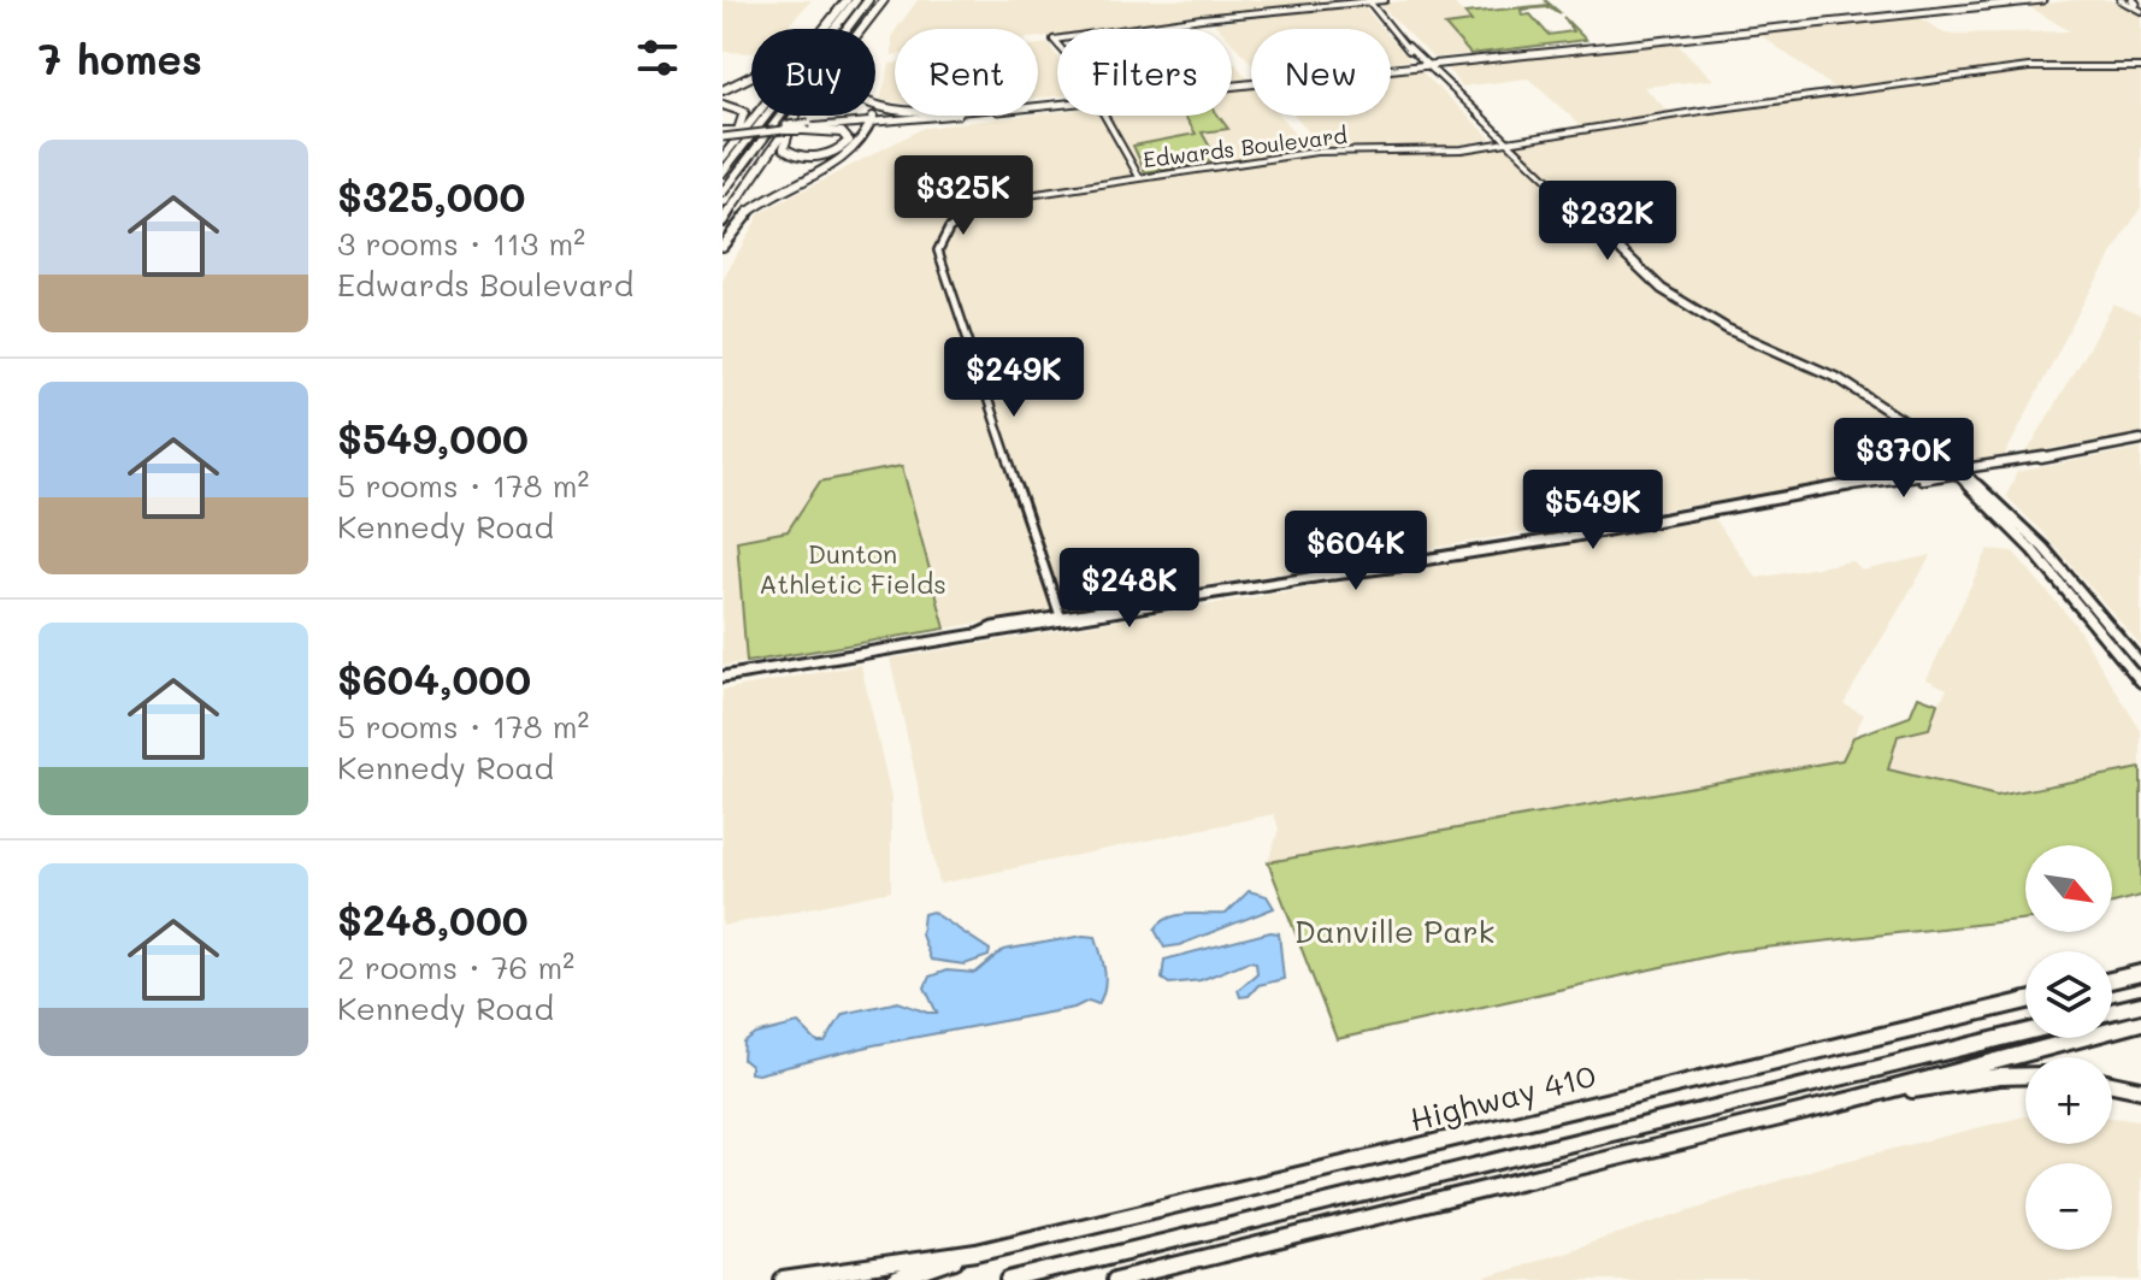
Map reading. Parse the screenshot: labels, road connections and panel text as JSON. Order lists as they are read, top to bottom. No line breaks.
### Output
{"streets":{"highway":["Highway 410"],"street":["Edwards Boulevard"]},"parks":["Dunton Athletic Fields","Danville Park"],"north":"bottom right","page":{"heading":"7 homes","chip":["Buy","Rent","Filters","New"],"list":[{"name":"$325,000","note":"3 rooms · 113 m² · Edwards Boulevard"},{"name":"$549,000","note":"5 rooms · 178 m² · Kennedy Road"},{"name":"$604,000","note":"5 rooms · 178 m² · Kennedy Road"},{"name":"$248,000","note":"2 rooms · 76 m² · Kennedy Road"}],"price":["$325K","$232K","$249K","$370K","$549K","$604K","$248K"],"map_buttons":["+","−"]}}
